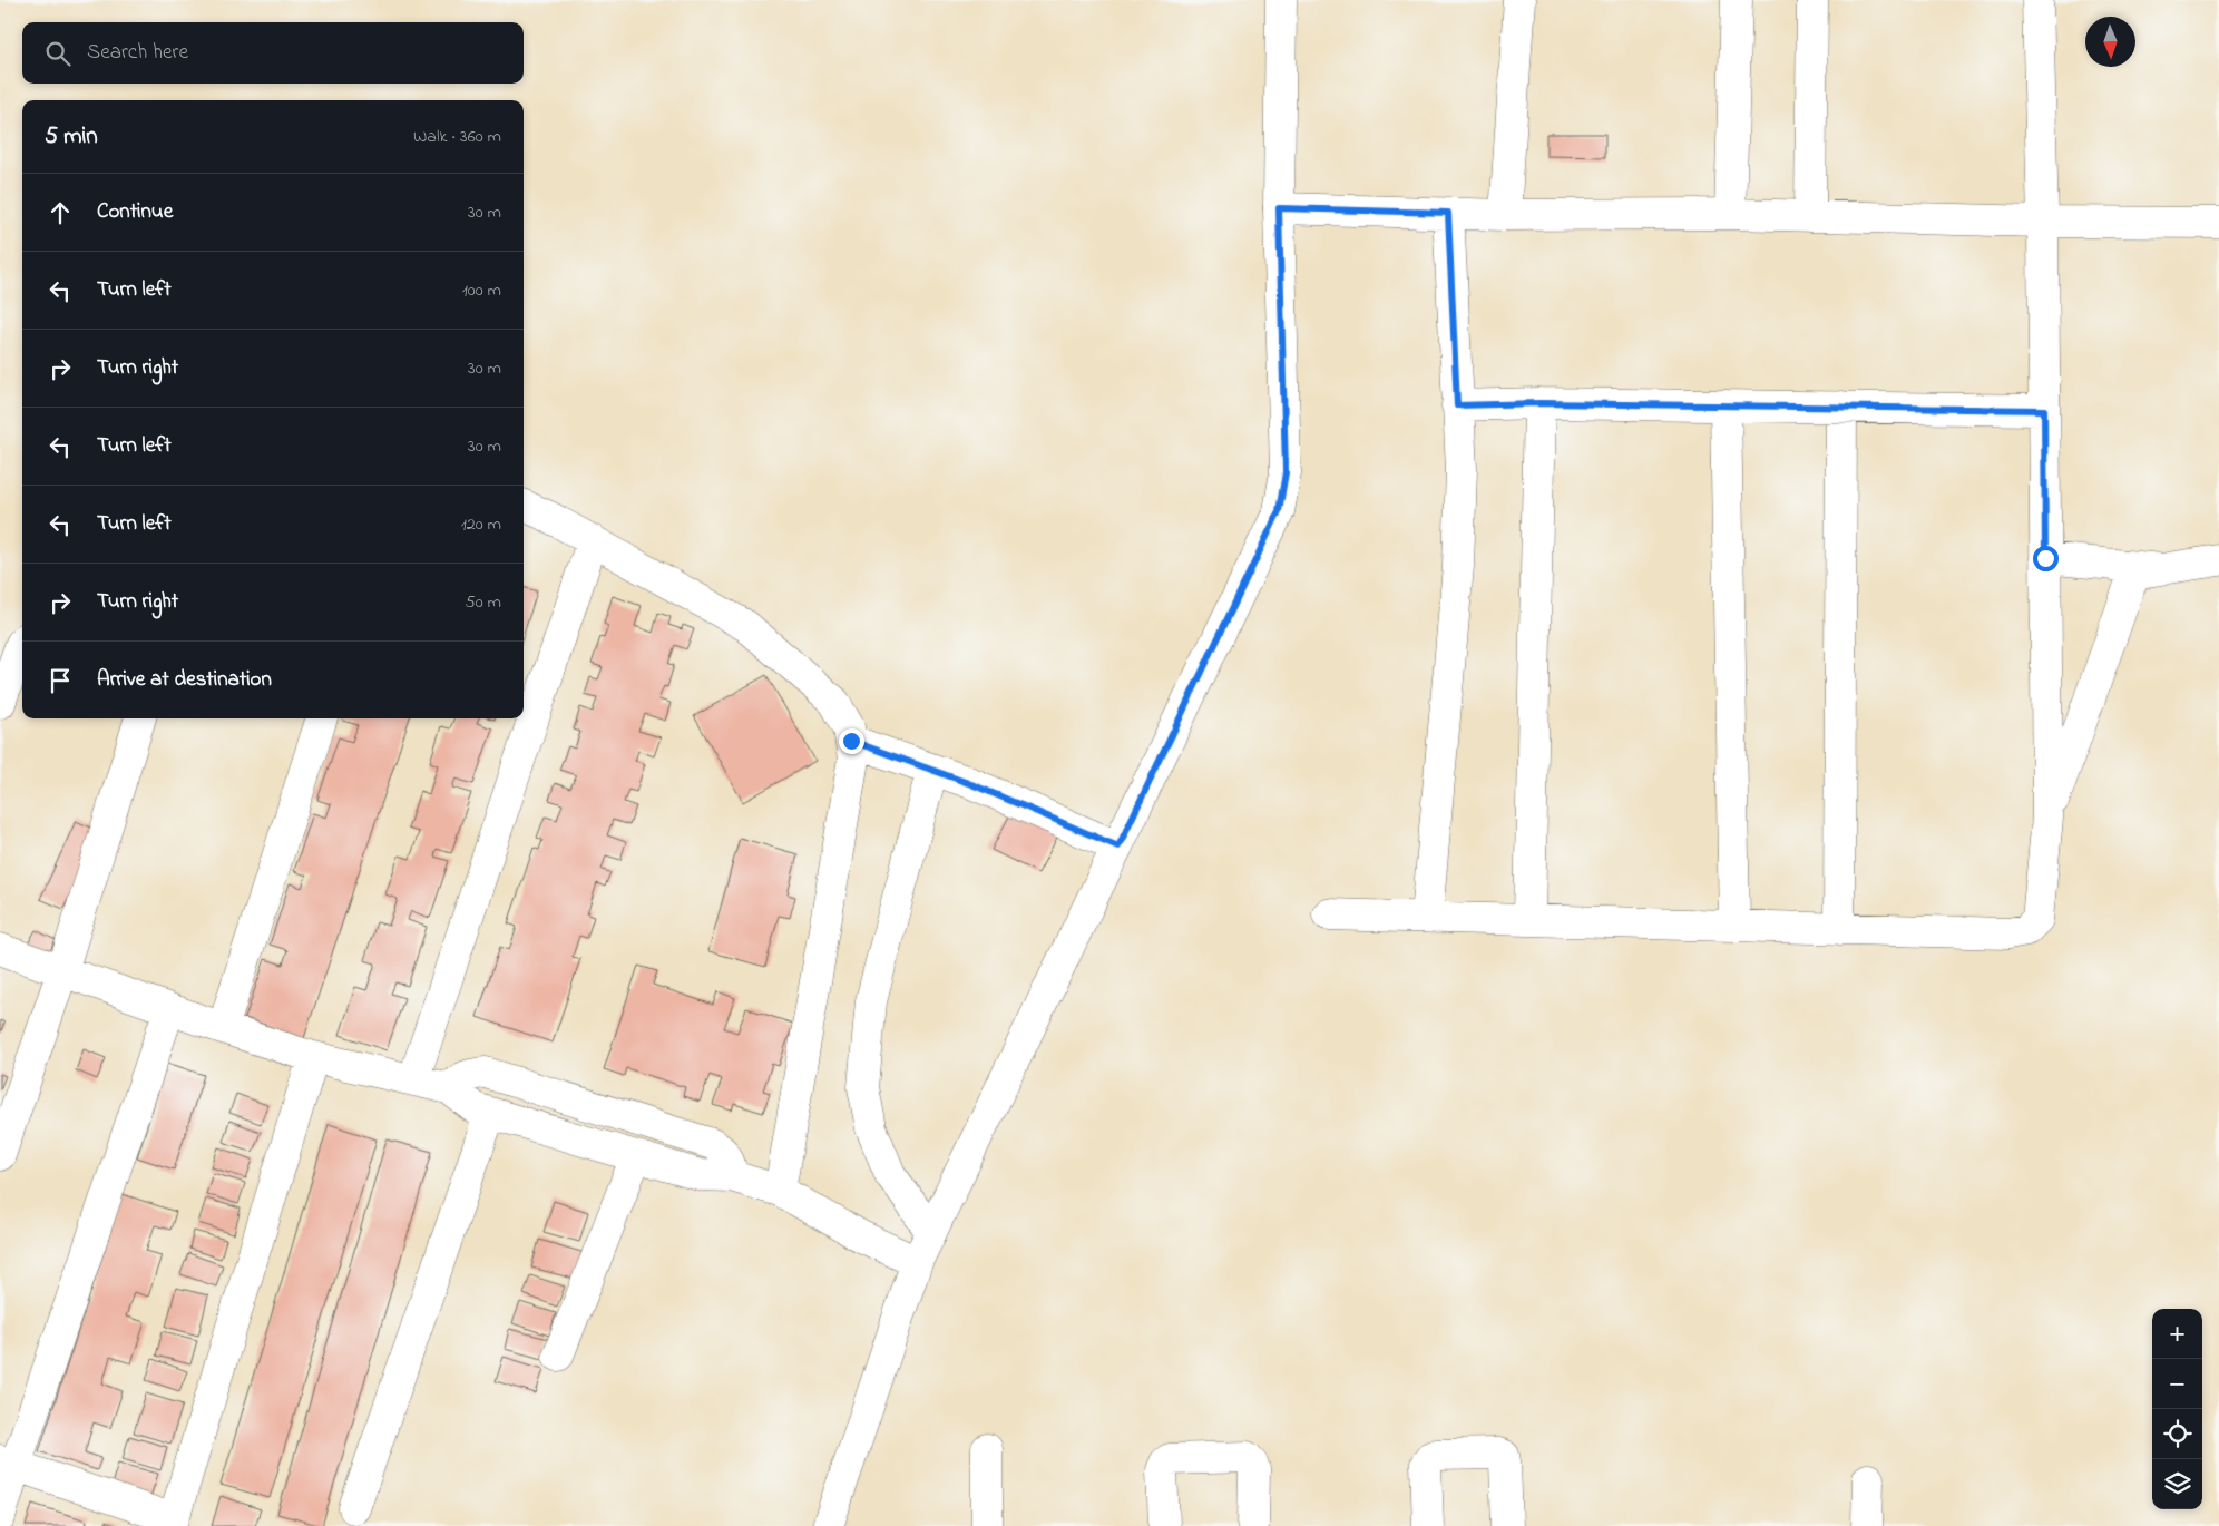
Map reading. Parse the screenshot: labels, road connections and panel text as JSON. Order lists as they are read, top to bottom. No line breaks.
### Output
{"north":"bottom","page":{"search":"Search here","heading":["5 min","Walk · 360 m"],"list":[["Continue","30 m"],["Turn left","100 m"],["Turn right","30 m"],["Turn left","30 m"],["Turn left","120 m"],["Turn right","50 m"],"Arrive at destination"],"map_buttons":["+","−"]}}
